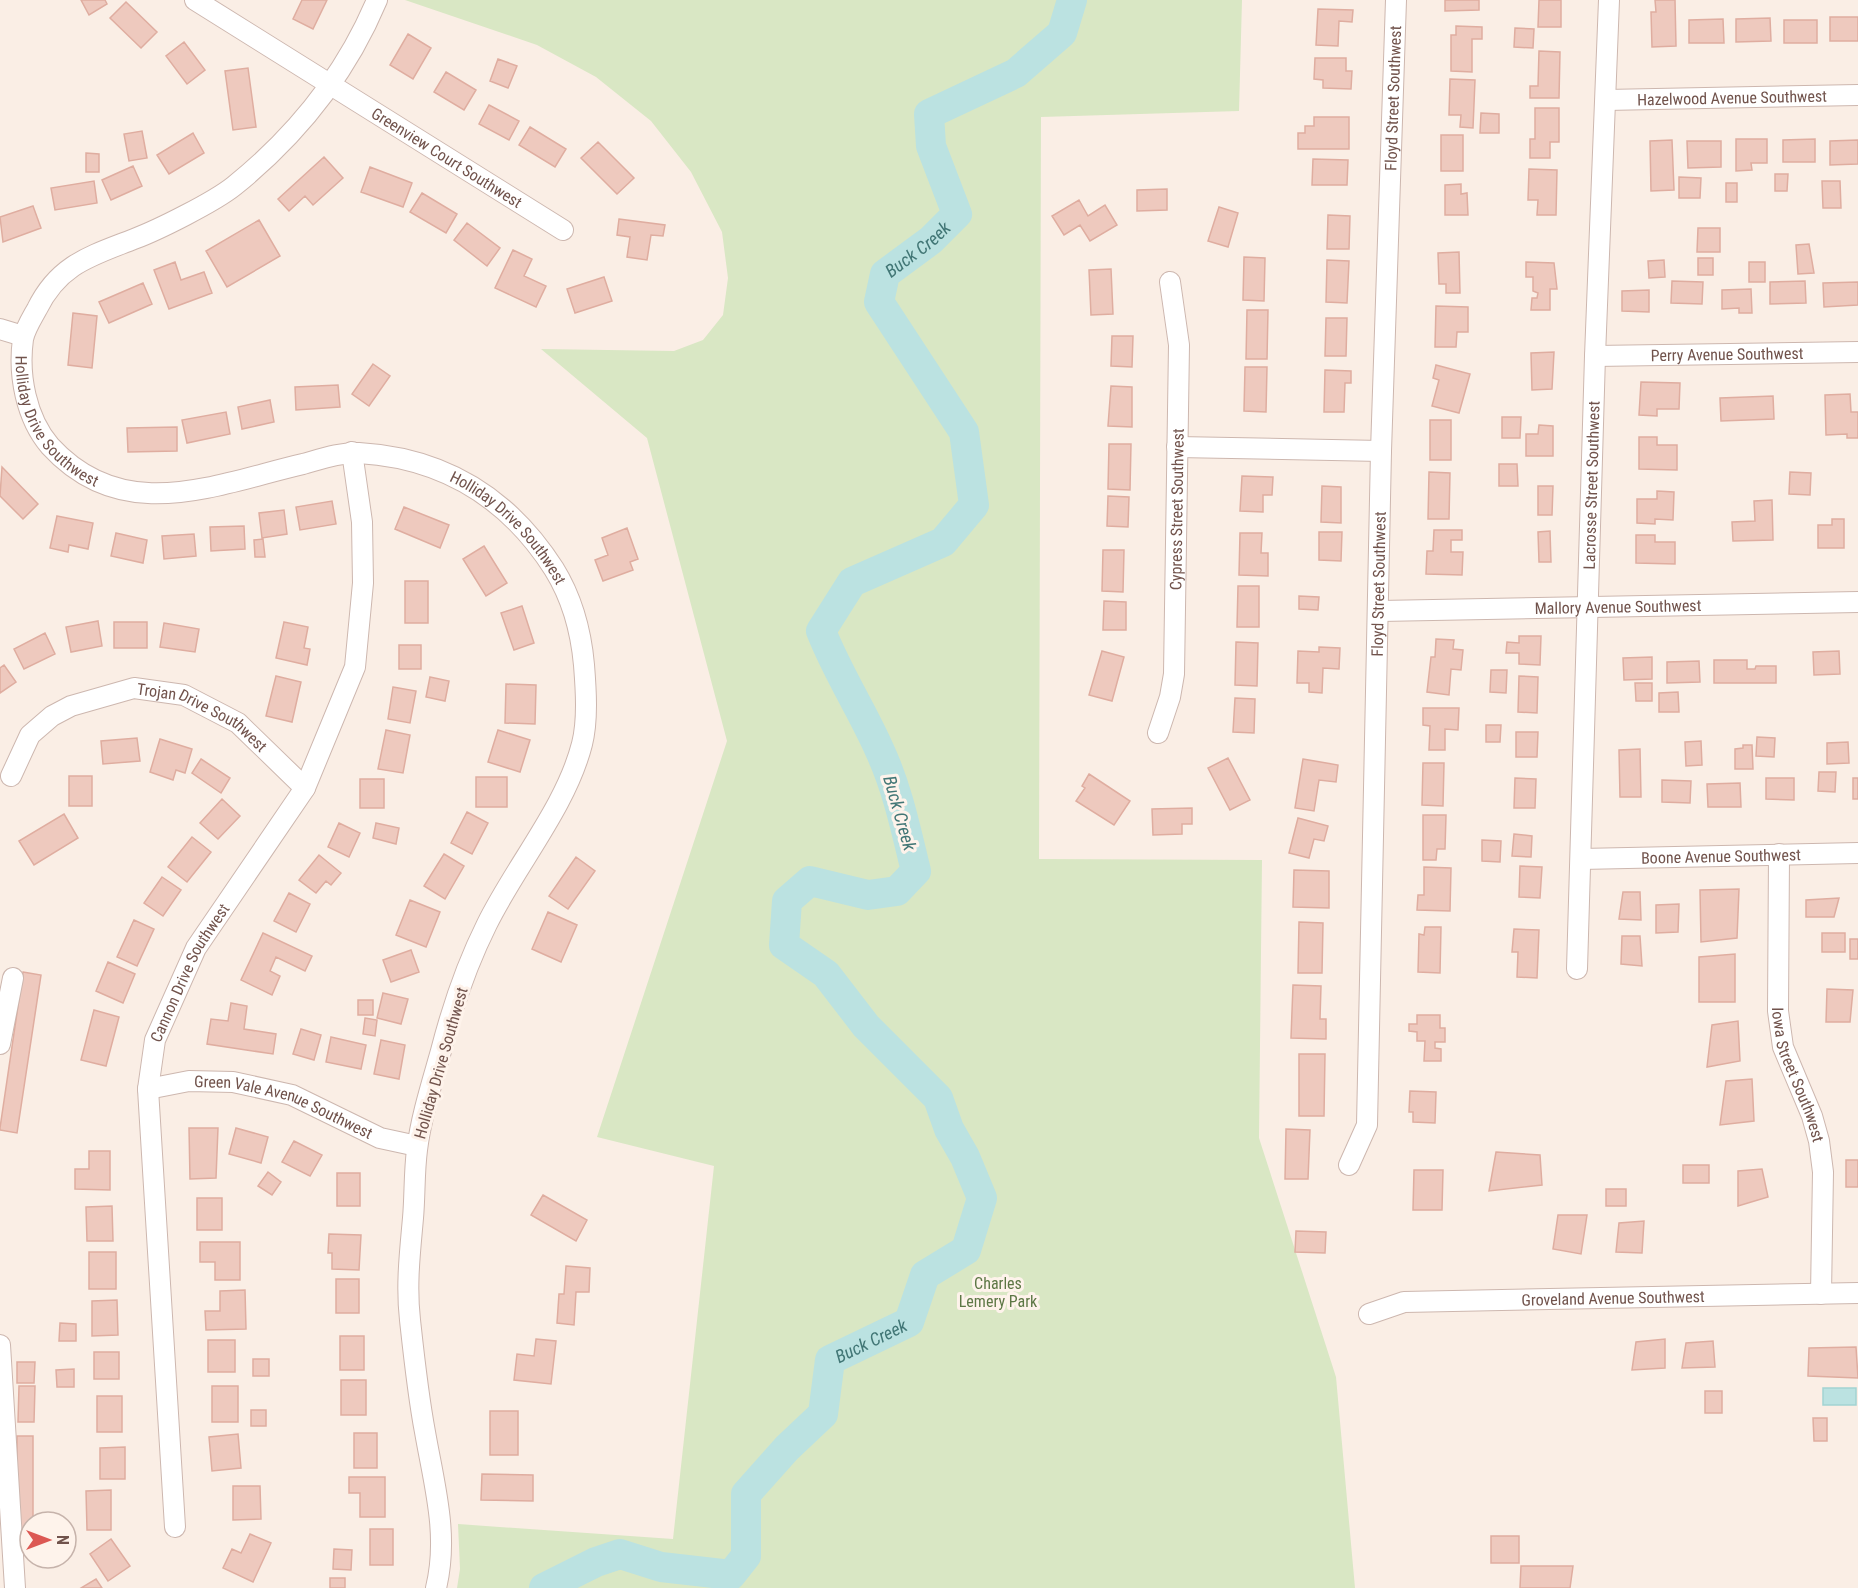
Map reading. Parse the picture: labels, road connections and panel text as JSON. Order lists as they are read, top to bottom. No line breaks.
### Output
{"streets":{"street":["Hazelwood Avenue Southwest","Floyd Street Southwest","Greenview Court Southwest","Perry Avenue Southwest","Holliday Drive Southwest","Lacrosse Street Southwest","Cypress Street Southwest","Mallory Avenue Southwest","Trojan Drive Southwest","Boone Avenue Southwest","Cannon Drive Southwest","Iowa Street Southwest","Green Vale Avenue Southwest","Groveland Avenue Southwest"]},"crossings":[["Hazelwood Avenue Southwest","Lacrosse Street Southwest"],["Floyd Street Southwest","Mallory Avenue Southwest"],["Greenview Court Southwest","Holliday Drive Southwest"],["Perry Avenue Southwest","Lacrosse Street Southwest"],["Holliday Drive Southwest","Cannon Drive Southwest"],["Holliday Drive Southwest","Green Vale Avenue Southwest"],["Lacrosse Street Southwest","Mallory Avenue Southwest"],["Lacrosse Street Southwest","Boone Avenue Southwest"],["Trojan Drive Southwest","Cannon Drive Southwest"],["Boone Avenue Southwest","Iowa Street Southwest"],["Cannon Drive Southwest","Green Vale Avenue Southwest"],["Iowa Street Southwest","Groveland Avenue Southwest"]],"water":["Buck Creek"],"parks":["Charles Lemery Park"],"north":"right"}
